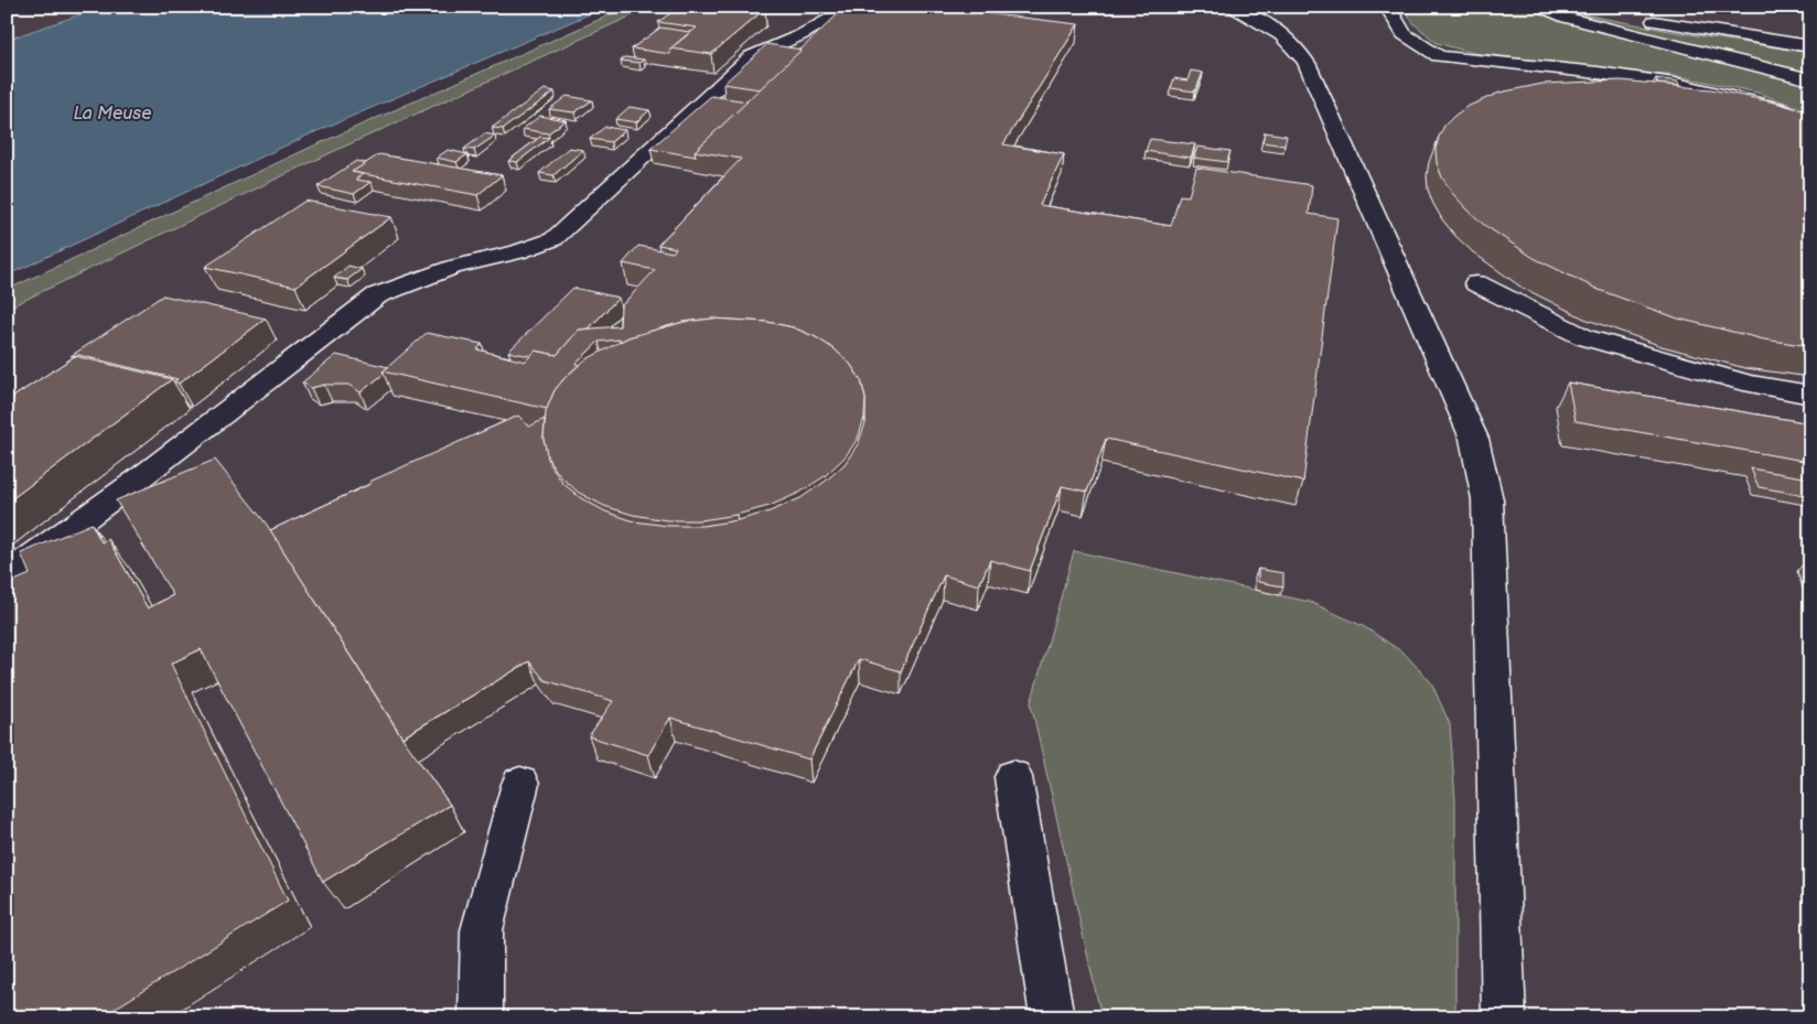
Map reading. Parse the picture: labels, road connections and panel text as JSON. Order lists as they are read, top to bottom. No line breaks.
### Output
{"water":["La Meuse"]}
